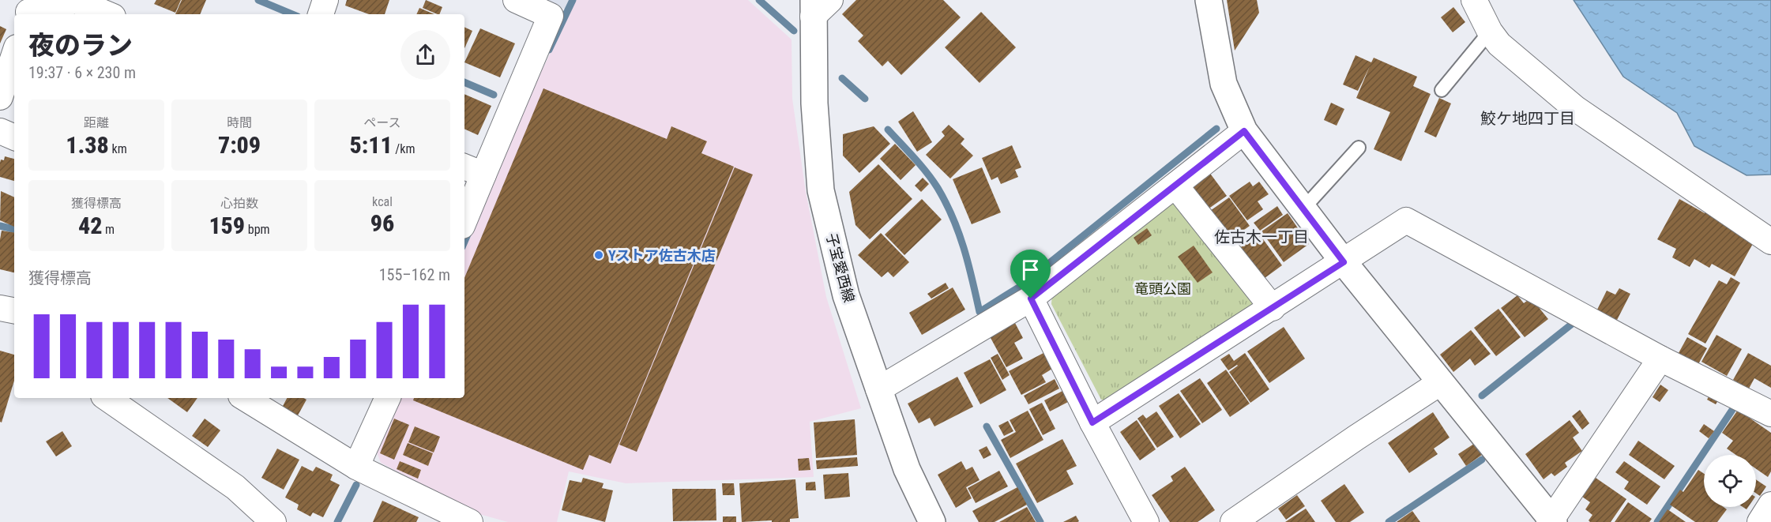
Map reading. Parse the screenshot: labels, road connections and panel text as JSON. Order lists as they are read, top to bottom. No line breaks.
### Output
{"streets":{"street":["子宝愛西線"]},"districts":["鮫ケ地四丁目","佐古木一丁目"],"parks":["竜頭公園"],"places":["Yストア佐古木店"],"page":{"heading":["夜のラン","19:37 · 6 × 230 m"],"stats":[["距離","1.38 km"],["時間","7:09"],["ペース","5:11 /km"],["獲得標高","42 m"],["心拍数","159 bpm"],["kcal","96"]],"chart":["獲得標高","155–162 m"]}}
